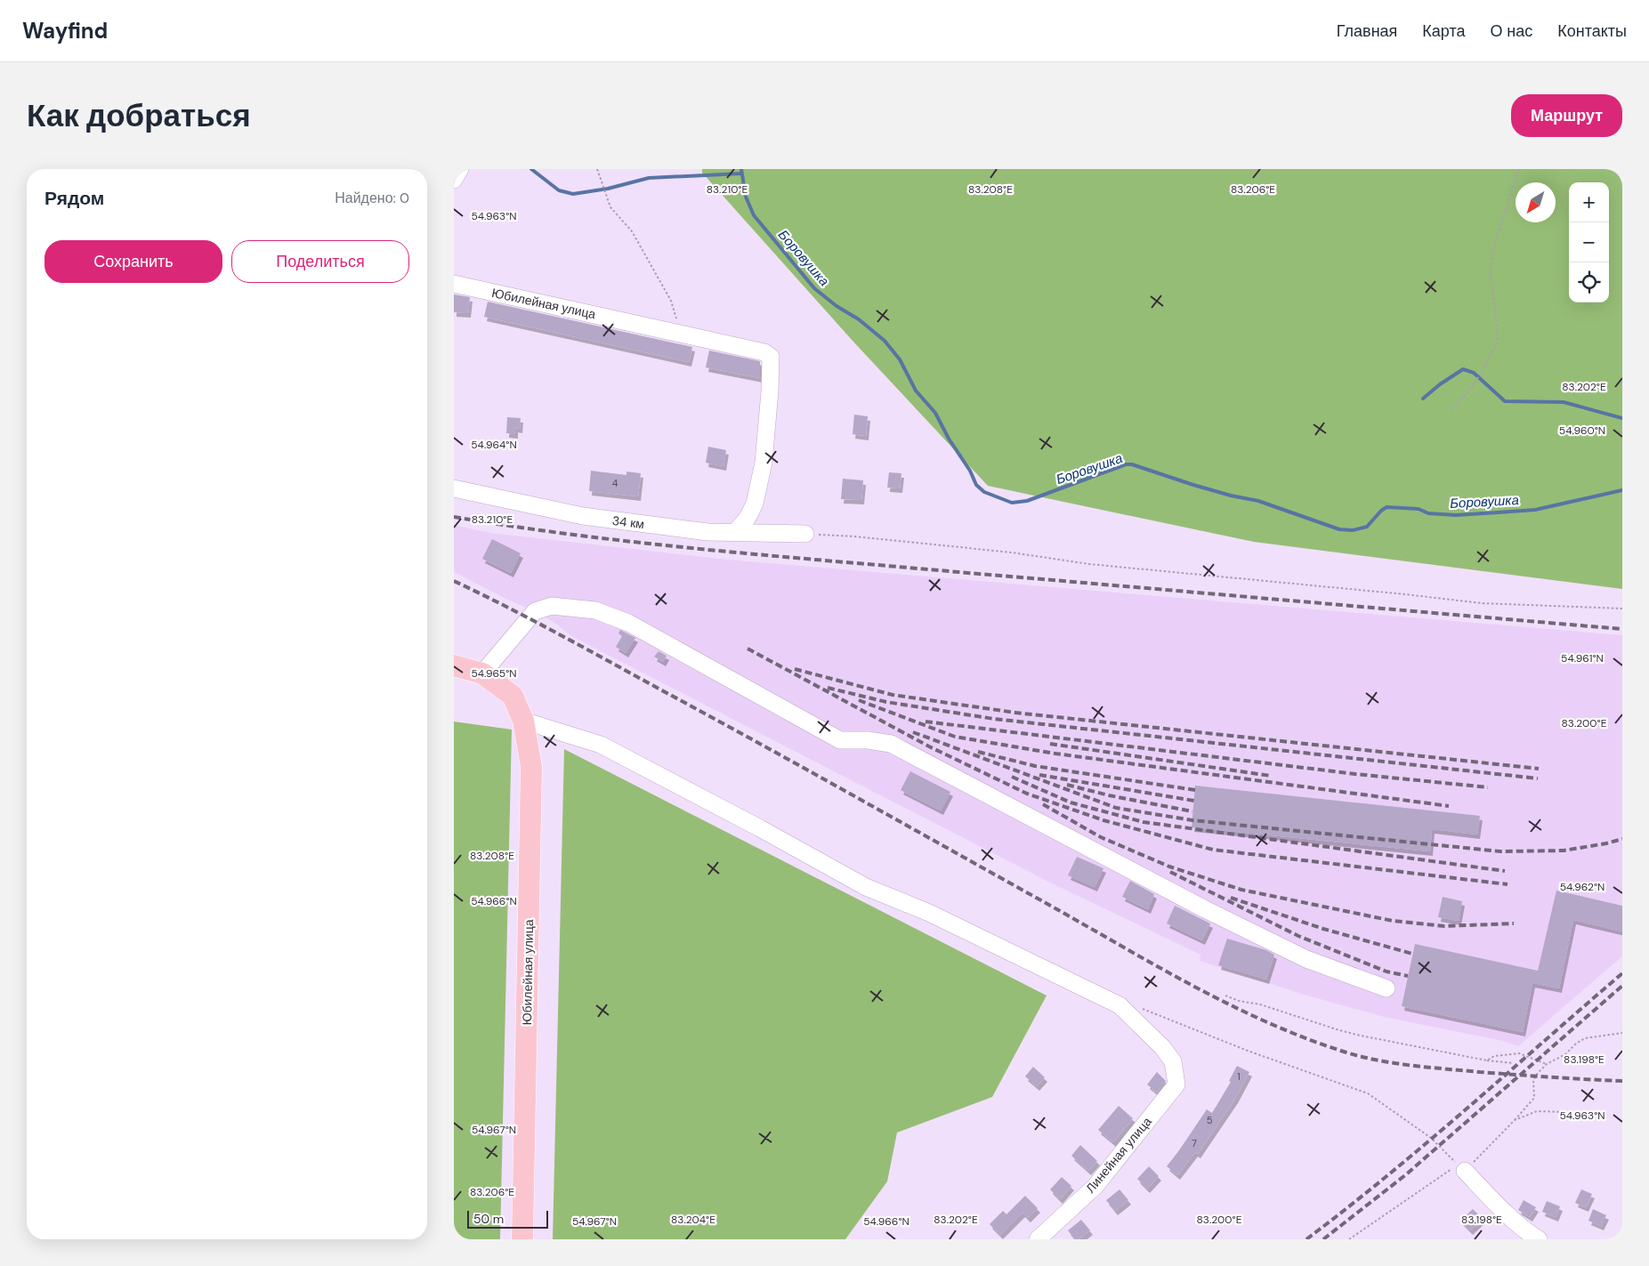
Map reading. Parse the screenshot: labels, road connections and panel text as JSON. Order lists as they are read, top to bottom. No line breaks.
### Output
{"streets":{"main road":["Юбилейная улица"],"street":["34 км","Линейная улица"]},"crossings":[["Юбилейная улица","34 км"]],"water":["Боровушка"],"house_numbers":["4","1","5","7"],"scale_bar":"50 m","north":"bottom left","page":{"header":"Wayfind","nav":["Главная","Карта","О нас","Контакты"],"buttons":["Маршрут",["Сохранить","Поделиться"]],"title":"Как добраться","heading":["Рядом","Найдено: 0"],"map_buttons":["+","−"],"scale":"50 m"},"coordinates":["83.210°E","83.208°E","83.206°E","54.963°N","83.202°E","54.960°N","54.964°N","54.961°N","54.965°N","83.200°E","54.962°N","54.966°N","83.198°E","54.967°N","83.204°E"]}
